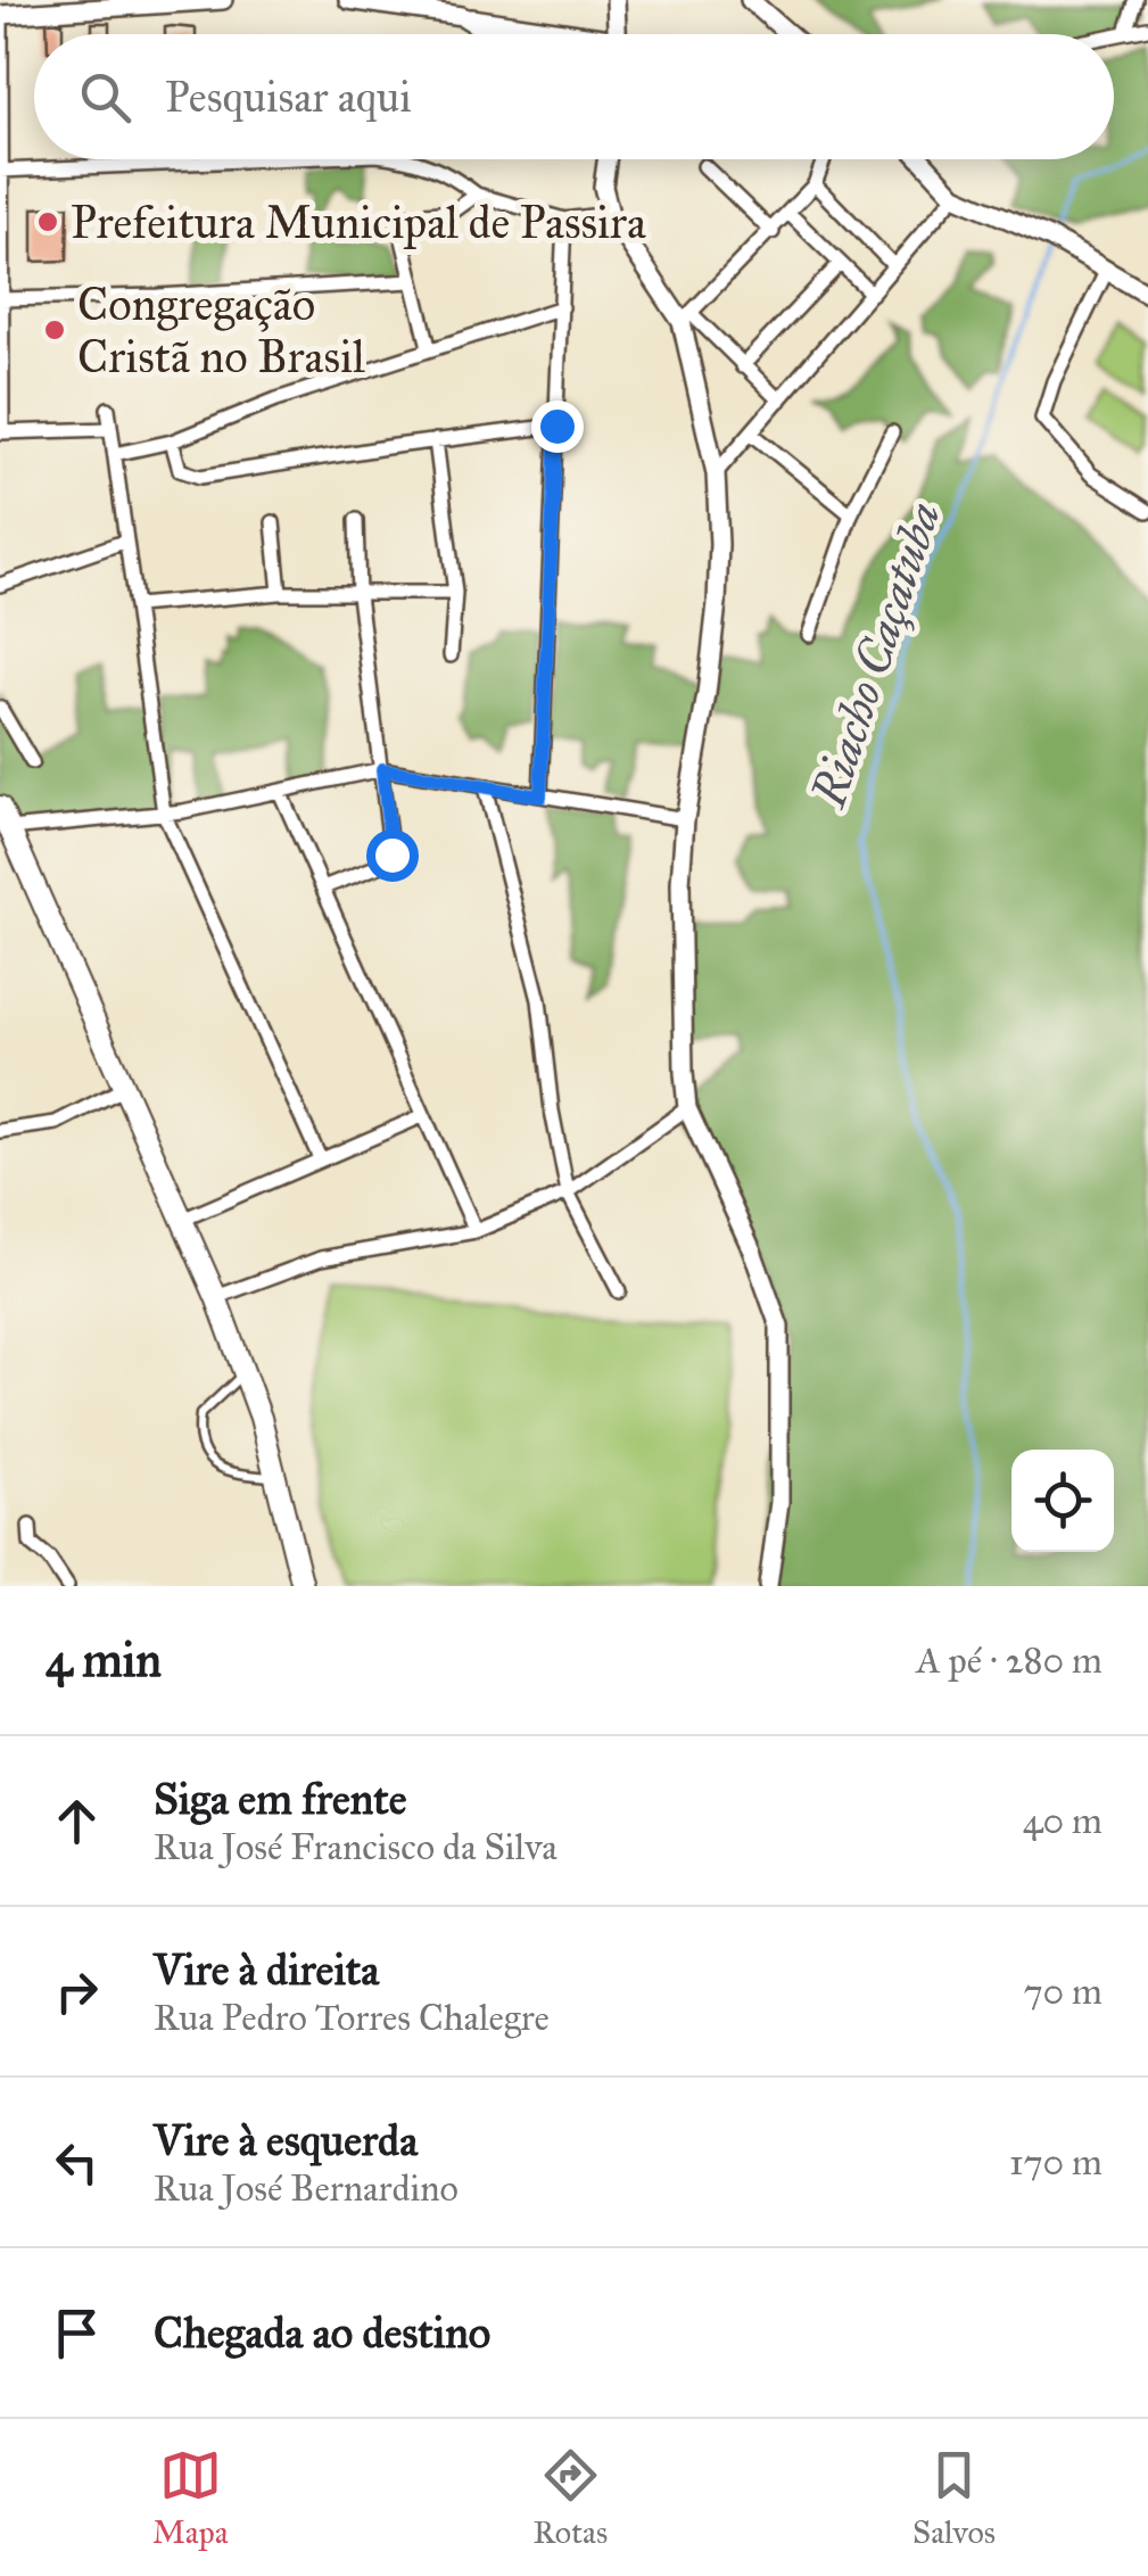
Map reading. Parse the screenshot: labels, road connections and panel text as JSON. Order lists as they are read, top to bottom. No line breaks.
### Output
{"water":["Riacho Caçatuba"],"places":["Prefeitura Municipal de Passira","Congregação Cristã no Brasil"],"page":{"search":"Pesquisar aqui","heading":["4 min","A pé · 280 m"],"list":[["Siga em frente","Rua José Francisco da Silva","40 m"],["Vire à direita","Rua Pedro Torres Chalegre","70 m"],["Vire à esquerda","Rua José Bernardino","170 m"],"Chegada ao destino"],"nav":["Mapa","Rotas","Salvos"]}}
